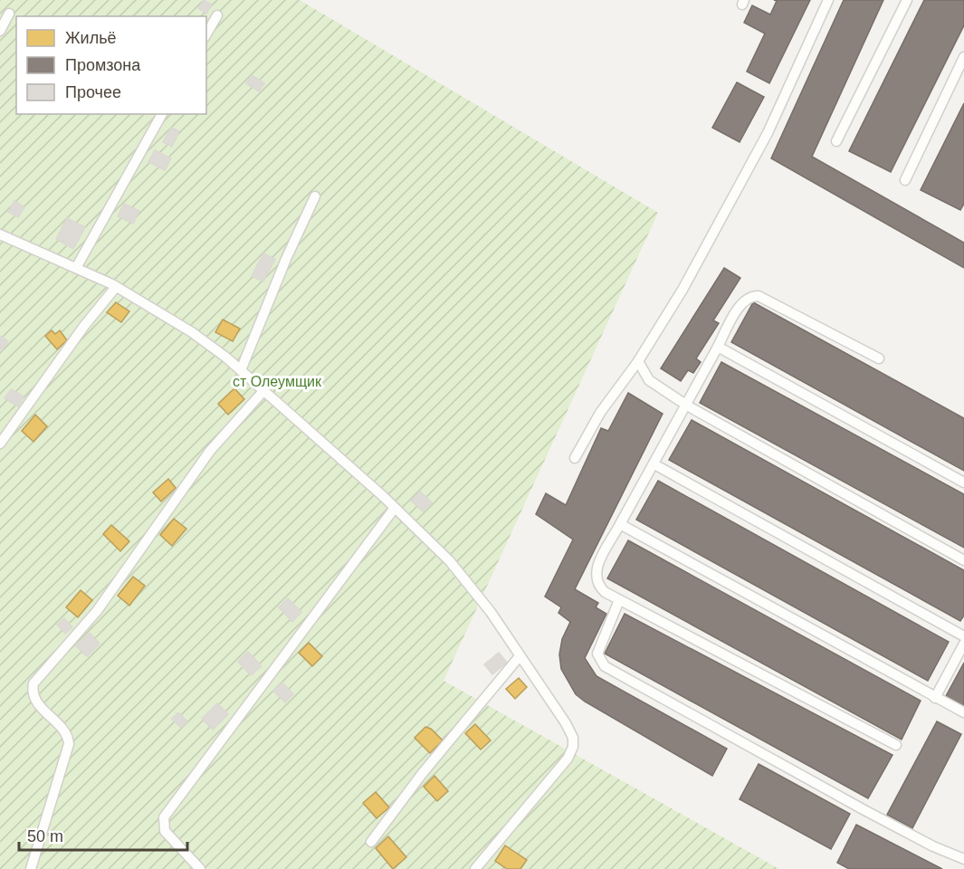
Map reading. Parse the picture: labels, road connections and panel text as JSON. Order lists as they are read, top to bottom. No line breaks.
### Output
{"parks":["ст Олеумщик"],"legend":["Жильё","Промзона","Прочее"],"scale_bar":"50 m"}
